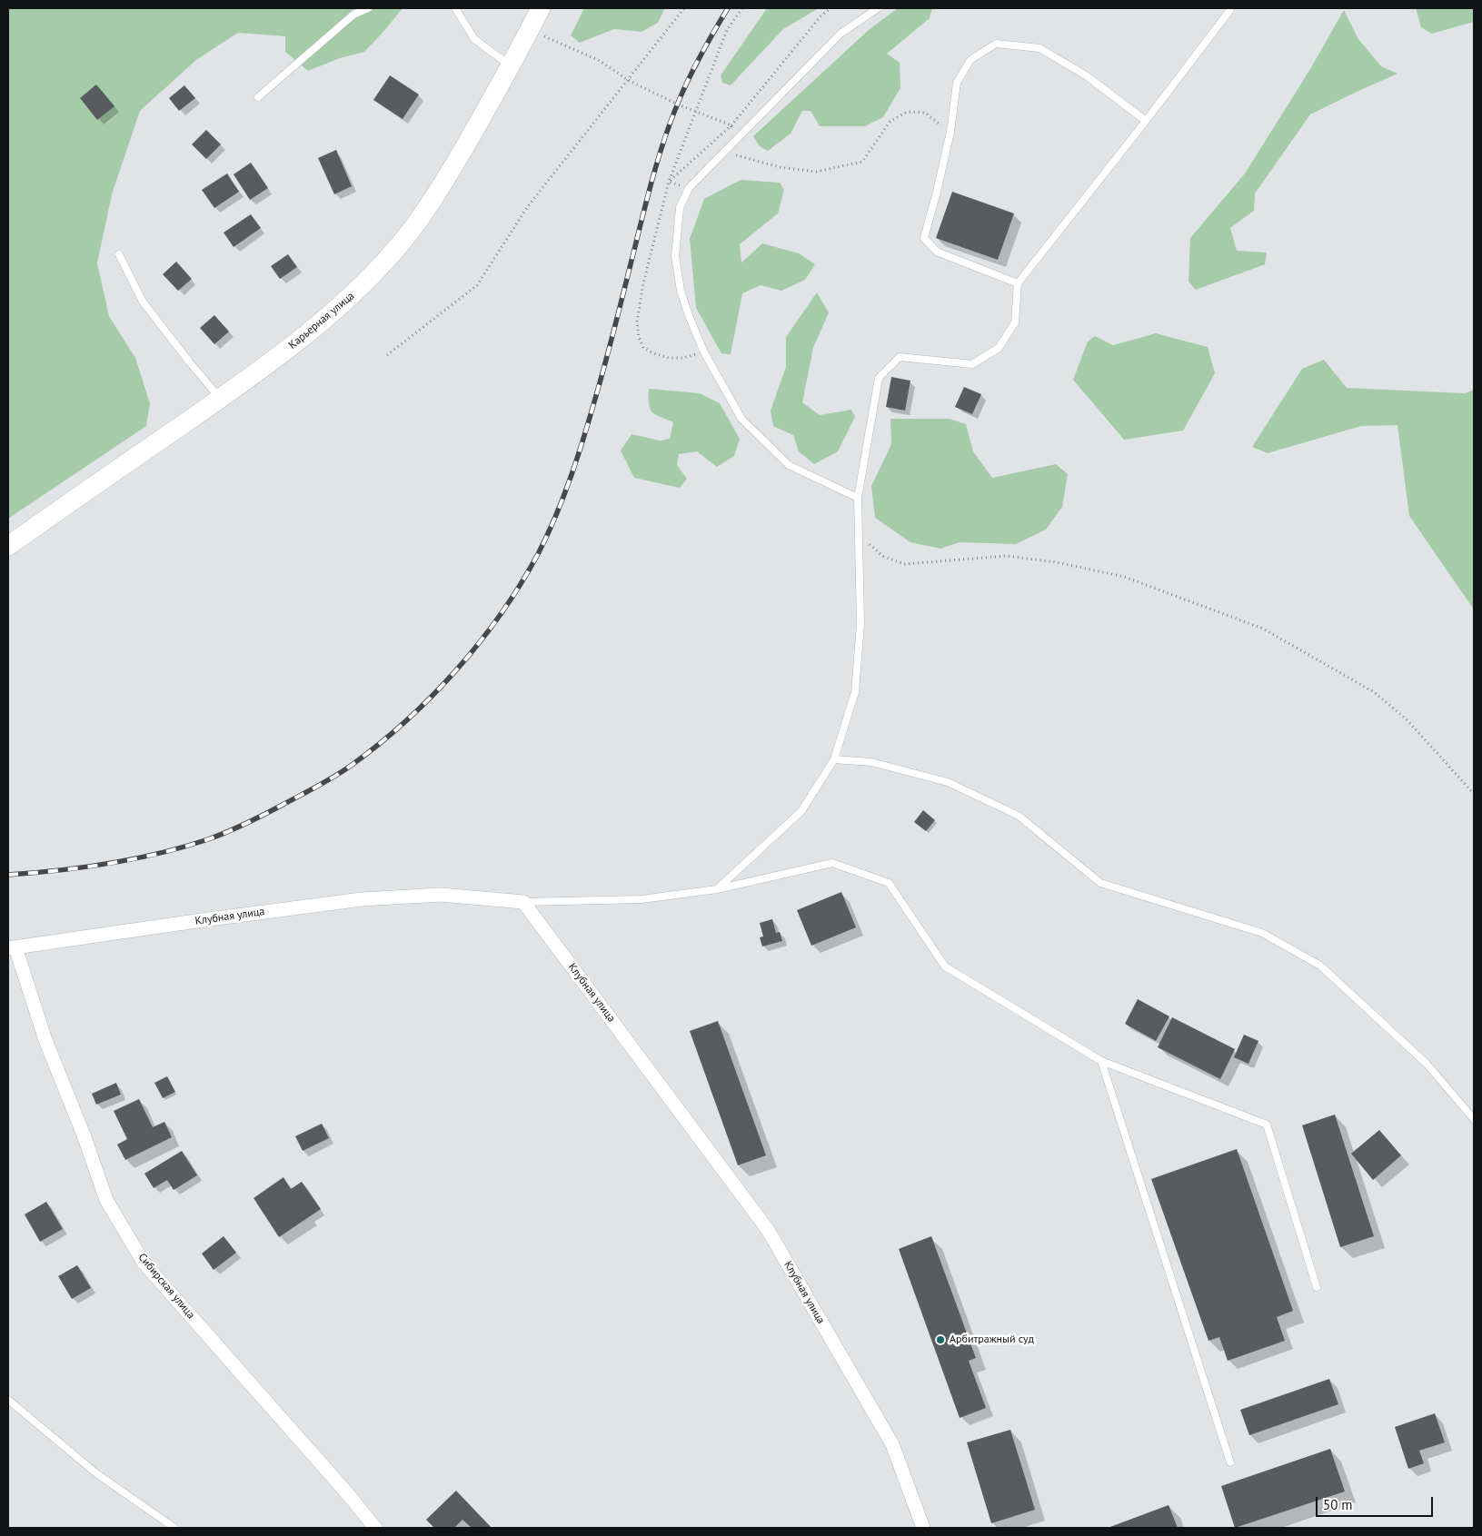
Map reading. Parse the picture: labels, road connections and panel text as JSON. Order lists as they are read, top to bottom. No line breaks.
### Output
{"streets":{"main road":["Карьерная улица"],"street":["Клубная улица","Сибирская улица"]},"crossings":[["Клубная улица","Сибирская улица"]],"places":["Арбитражный суд"],"scale_bar":"50 m"}
